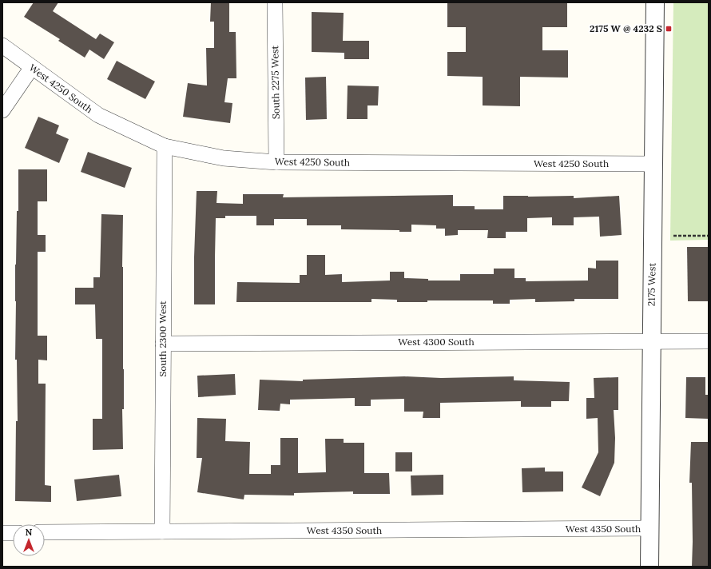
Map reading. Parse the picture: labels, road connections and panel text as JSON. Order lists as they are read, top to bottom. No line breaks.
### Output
{"streets":{"street":["South 2275 West","West 4250 South","2175 West","South 2300 West","West 4300 South","West 4350 South"]},"crossings":[["South 2275 West","West 4250 South"],["West 4250 South","2175 West"],["West 4250 South","South 2300 West"],["2175 West","West 4300 South"],["2175 West","West 4350 South"],["South 2300 West","West 4300 South"],["South 2300 West","West 4350 South"]],"places":{"transit":["2175 W @ 4232 S"]},"north":"top"}
